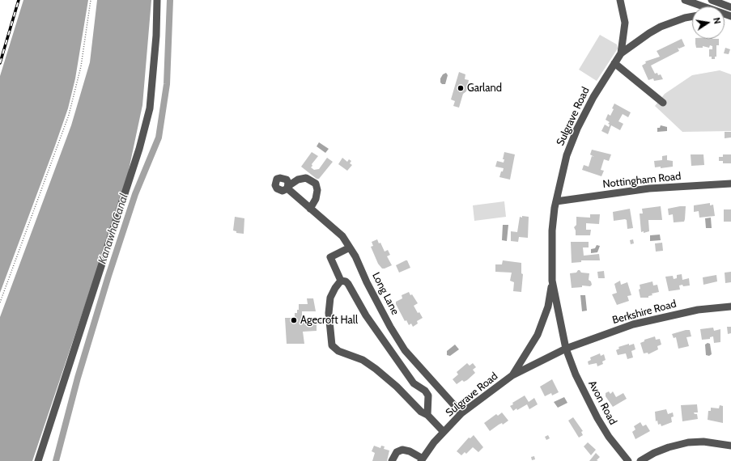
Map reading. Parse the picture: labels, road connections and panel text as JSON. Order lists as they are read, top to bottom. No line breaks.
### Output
{"streets":{"street":["Sulgrave Road","Nottingham Road","Long Lane","Berkshire Road","Avon Road"]},"crossings":[["Sulgrave Road","Nottingham Road"],["Sulgrave Road","Long Lane"],["Sulgrave Road","Berkshire Road"],["Sulgrave Road","Avon Road"],["Berkshire Road","Avon Road"]],"water":["Kanawha Canal"],"places":["Garland","Agecroft Hall"],"north":"right"}
